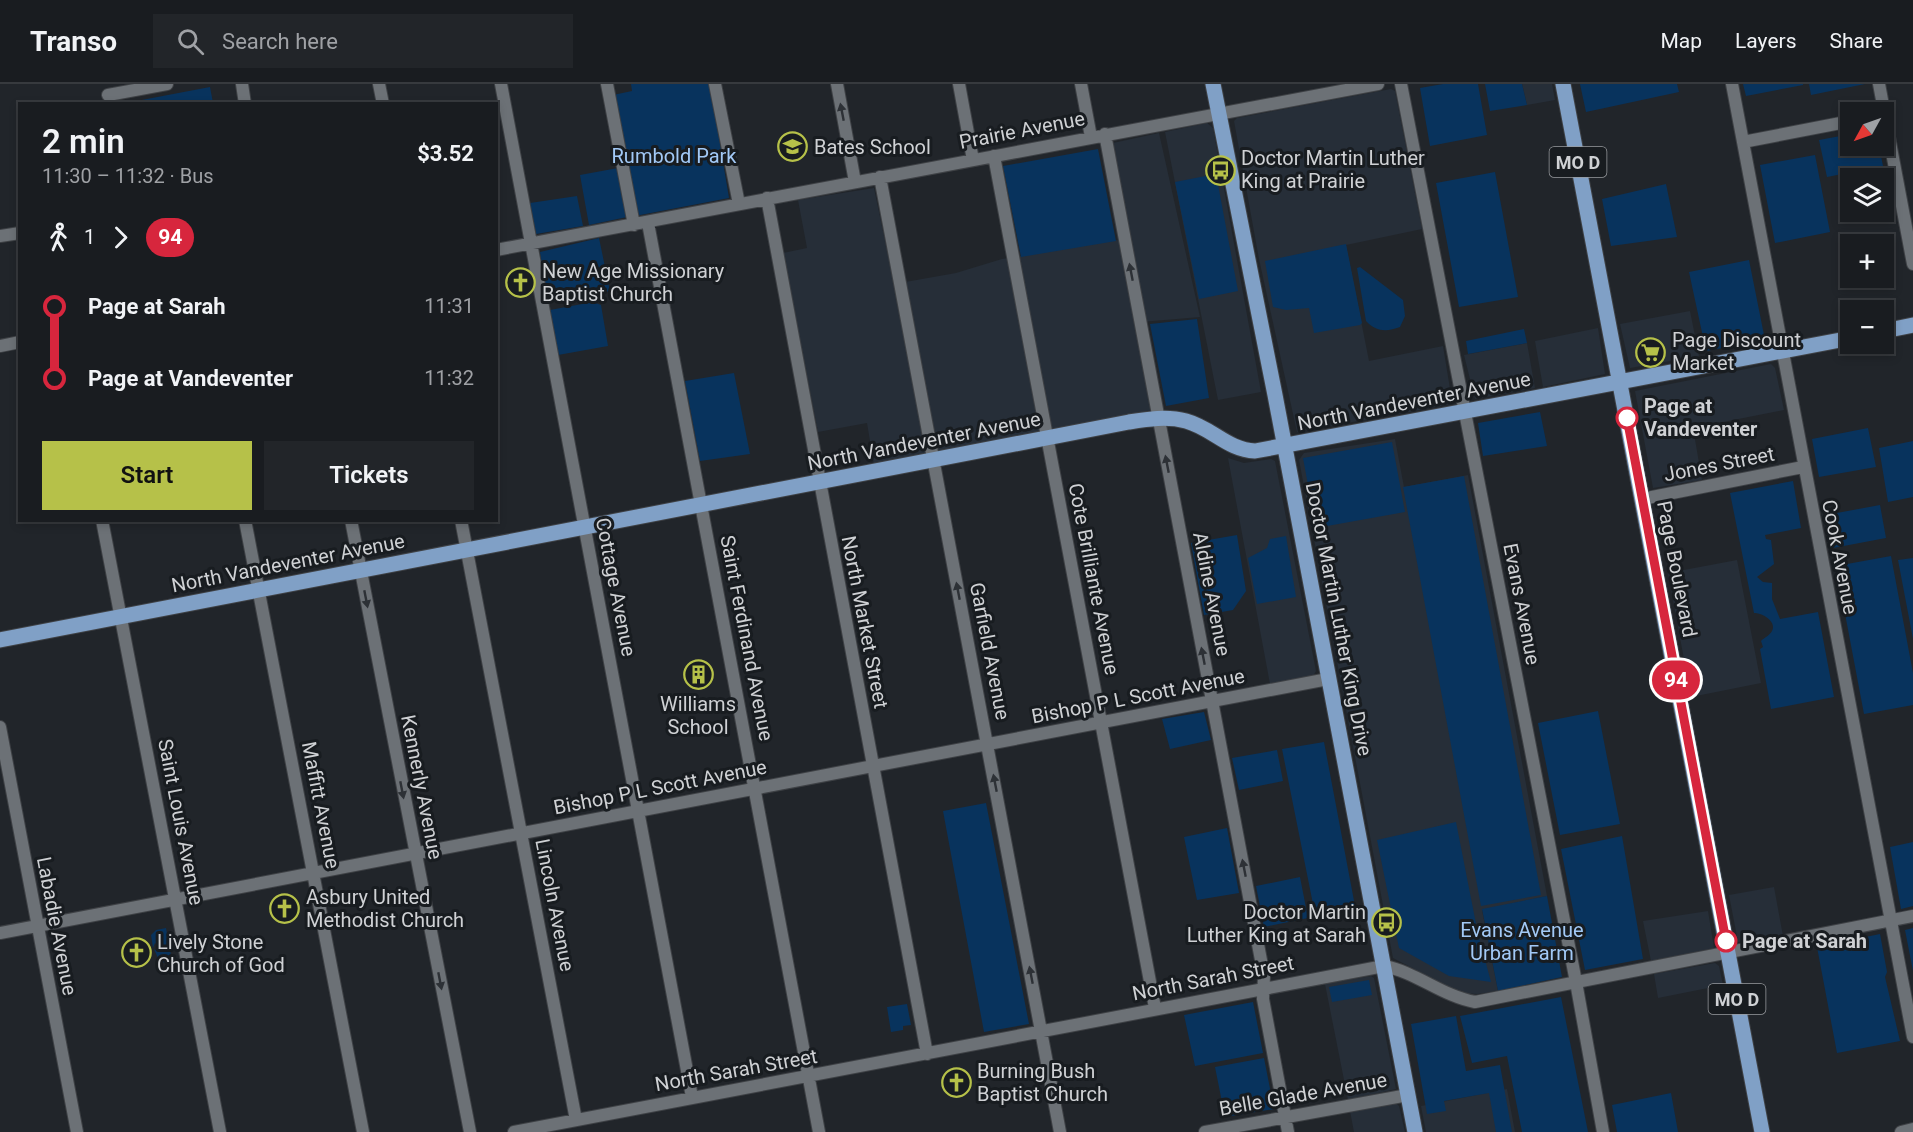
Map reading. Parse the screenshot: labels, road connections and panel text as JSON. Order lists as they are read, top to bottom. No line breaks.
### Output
{"streets":{"main road":["MO D","North Vandeventer Avenue","Page Boulevard","Doctor Martin Luther King Drive"],"street":["Prairie Avenue","Jones Street","Cook Avenue","Cote Brilliante Avenue","Cottage Avenue","Aldine Avenue","Evans Avenue","North Market Street","Saint Ferdinand Avenue","Garfield Avenue","Bishop P L Scott Avenue","Kennerly Avenue","Maffitt Avenue","Saint Louis Avenue","Lincoln Avenue","Labadie Avenue","North Sarah Street","Belle Glade Avenue"]},"crossings":[["Prairie Avenue","Cote Brilliante Avenue"],["Prairie Avenue","Cottage Avenue"],["Prairie Avenue","Aldine Avenue"],["Prairie Avenue","Doctor Martin Luther King Drive"],["Prairie Avenue","North Market Street"],["Prairie Avenue","Saint Ferdinand Avenue"],["Prairie Avenue","Garfield Avenue"],["North Vandeventer Avenue","Cook Avenue"],["North Vandeventer Avenue","Page Boulevard"],["North Vandeventer Avenue","Cote Brilliante Avenue"],["North Vandeventer Avenue","Cottage Avenue"],["North Vandeventer Avenue","Aldine Avenue"],["North Vandeventer Avenue","Evans Avenue"],["North Vandeventer Avenue","Doctor Martin Luther King Drive"],["North Vandeventer Avenue","North Market Street"],["North Vandeventer Avenue","Saint Ferdinand Avenue"],["North Vandeventer Avenue","Garfield Avenue"],["North Vandeventer Avenue","Kennerly Avenue"],["North Vandeventer Avenue","Maffitt Avenue"],["North Vandeventer Avenue","Saint Louis Avenue"],["North Vandeventer Avenue","Lincoln Avenue"],["Jones Street","Cook Avenue"],["Jones Street","Page Boulevard"],["Cook Avenue","North Sarah Street"],["Page Boulevard","North Sarah Street"],["Cote Brilliante Avenue","Bishop P L Scott Avenue"],["Cote Brilliante Avenue","North Sarah Street"],["Cottage Avenue","Bishop P L Scott Avenue"],["Cottage Avenue","North Sarah Street"],["Aldine Avenue","Bishop P L Scott Avenue"],["Aldine Avenue","North Sarah Street"],["Aldine Avenue","Belle Glade Avenue"],["Evans Avenue","North Sarah Street"],["Doctor Martin Luther King Drive","Bishop P L Scott Avenue"],["Doctor Martin Luther King Drive","North Sarah Street"],["Doctor Martin Luther King Drive","Belle Glade Avenue"],["North Market Street","Bishop P L Scott Avenue"],["North Market Street","North Sarah Street"],["Saint Ferdinand Avenue","Bishop P L Scott Avenue"],["Saint Ferdinand Avenue","North Sarah Street"],["Garfield Avenue","Bishop P L Scott Avenue"],["Garfield Avenue","North Sarah Street"],["Bishop P L Scott Avenue","Kennerly Avenue"],["Bishop P L Scott Avenue","Maffitt Avenue"],["Bishop P L Scott Avenue","Saint Louis Avenue"],["Bishop P L Scott Avenue","Lincoln Avenue"],["Bishop P L Scott Avenue","Labadie Avenue"],["Lincoln Avenue","North Sarah Street"]],"one_way":["Aldine Avenue","Garfield Avenue","Kennerly Avenue"],"parks":["Rumbold Park","Evans Avenue Urban Farm"],"places":{"school or university":["Bates School"],"bus stop":["Doctor Martin Luther King at Prairie","Doctor Martin Luther King at Sarah"],"church":["New Age Missionary Baptist Church","Asbury United Methodist Church","Lively Stone Church of God","Burning Bush Baptist Church"],"supermarket":["Page Discount Market"],"other":["Page at Vandeventer","Page at Sarah"],"building":["Williams School"]},"lines":["bus line 94"],"north":"bottom left","page":{"header":"Transo","search":"Search here","nav":["Map","Layers","Share"],"on_map":"94","map_buttons":["+","−"],"heading":["2 min","11:30 – 11:32 · Bus","$3.52"],"legs":["1","94"],"list":[{"name":"Page at Sarah","value":"11:31"},{"name":"Page at Vandeventer","value":"11:32"}],"buttons":["Start","Tickets"]}}
